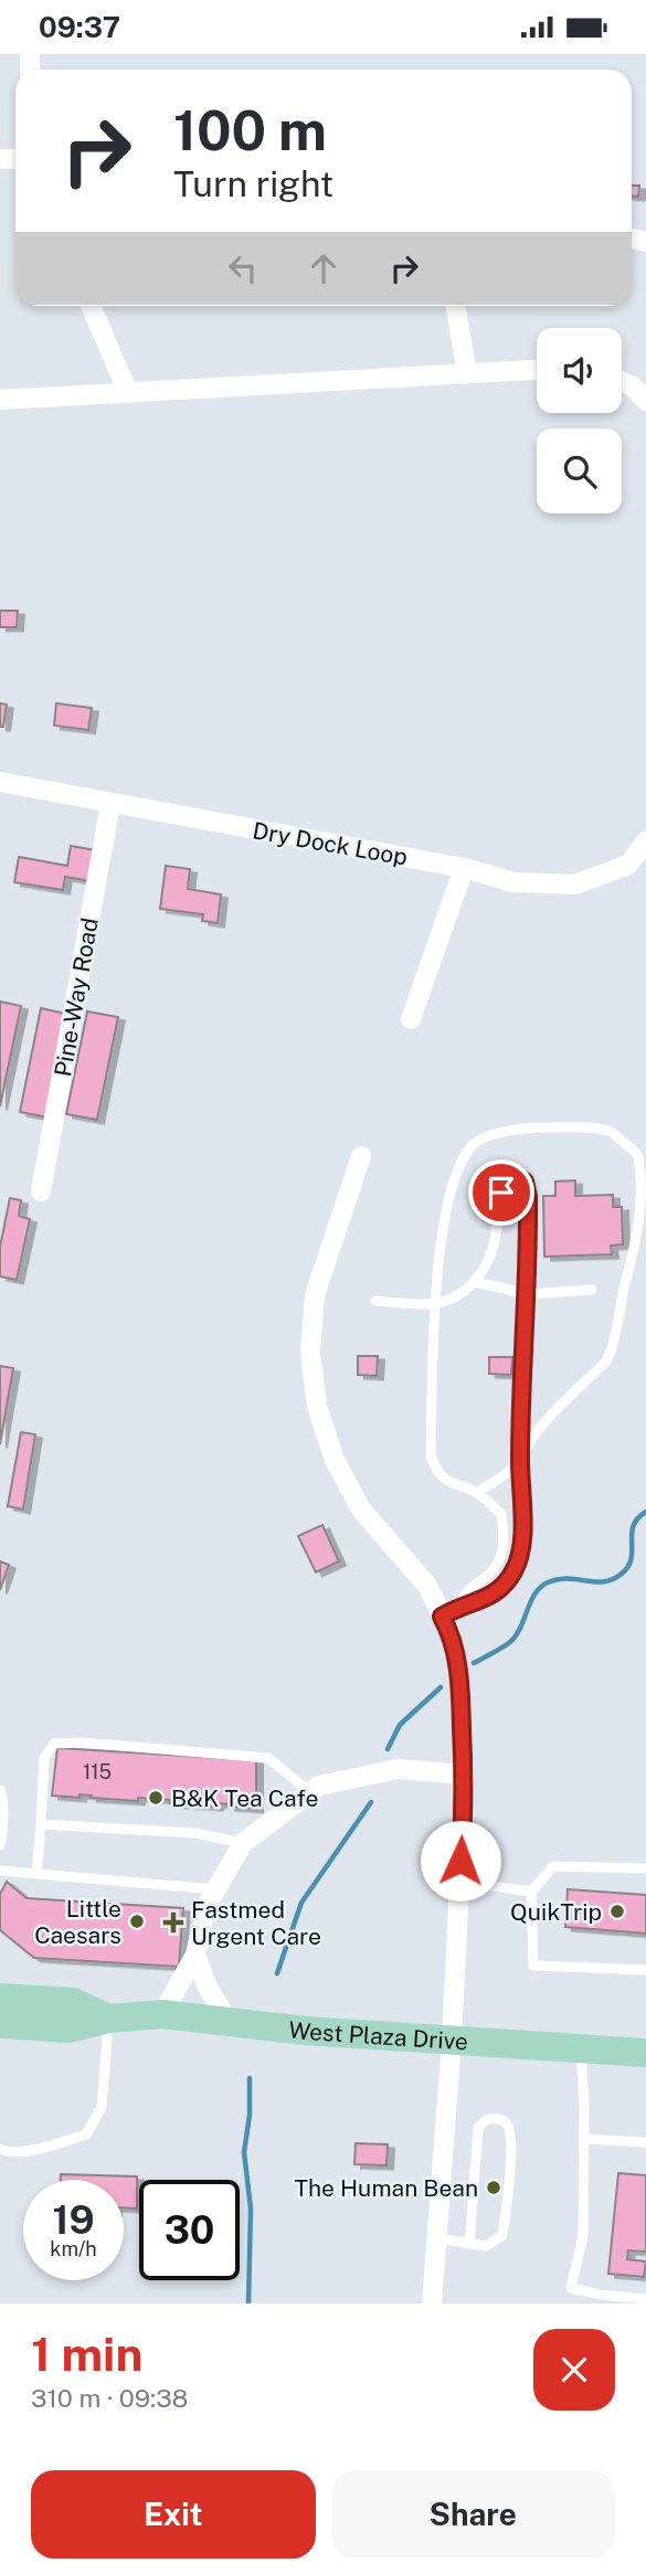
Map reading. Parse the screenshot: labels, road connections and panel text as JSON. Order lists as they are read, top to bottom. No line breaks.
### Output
{"streets":{"main road":["West Plaza Drive"],"street":["Dry Dock Loop","Pine-Way Road"]},"crossings":[["Dry Dock Loop","Pine-Way Road"]],"places":{"other":["B&K Tea Cafe","QuikTrip","Little Caesars","The Human Bean"],"health":["Fastmed Urgent Care"]},"house_numbers":["115"],"page":{"status":"09:37","turn":["100 m","Turn right"],"speed":"19 km/h","limit":"30","heading":["1 min","310 m · 09:38"],"buttons":["Exit","Share"]}}
